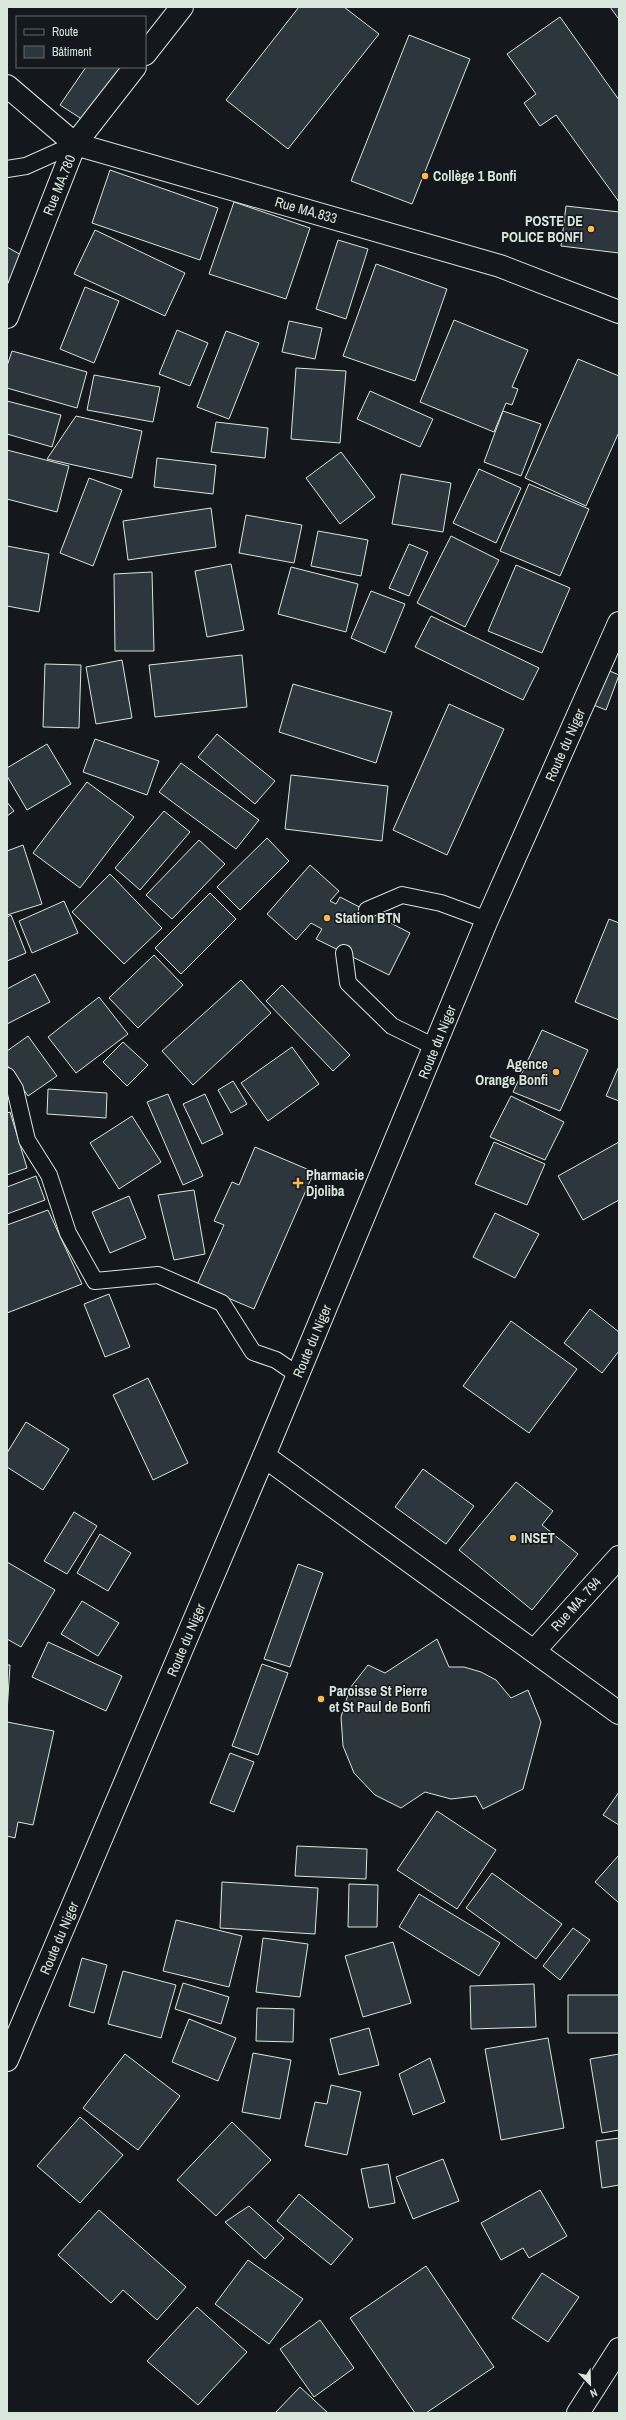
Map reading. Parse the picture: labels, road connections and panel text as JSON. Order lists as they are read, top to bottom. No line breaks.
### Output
{"streets":{"main road":["Rue MA.780","Rue MA.833","Route du Niger","Rue MA. 794"]},"crossings":[["Rue MA.780","Rue MA.833"]],"places":{"other":["Collège 1 Bonfi","POSTE DE POLICE BONFI","Station BTN","Agence Orange Bonfi","INSET","Paroisse St Pierre et St Paul de Bonfi"],"health":["Pharmacie Djoliba"]},"legend":["Route","Bâtiment"],"north":"bottom right"}
